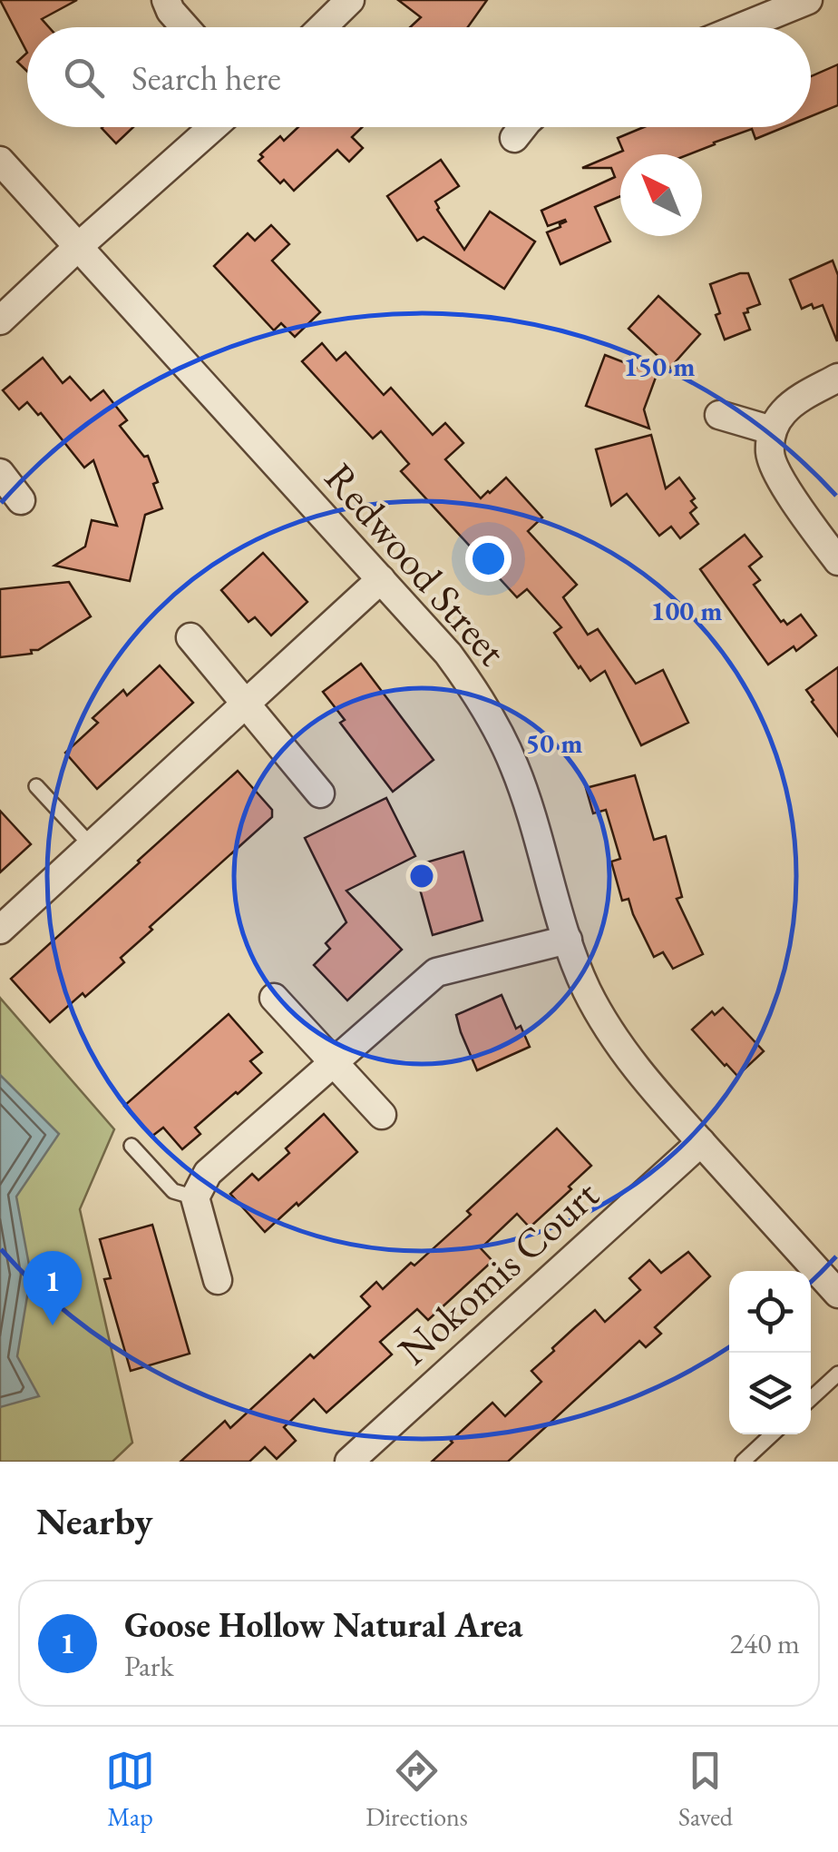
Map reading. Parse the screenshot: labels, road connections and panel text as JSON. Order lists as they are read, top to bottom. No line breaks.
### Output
{"streets":{"street":["Redwood Street","Nokomis Court"]},"crossings":[["Redwood Street","Nokomis Court"]],"north":"top left","page":{"search":"Search here","pins":"1","heading":"Nearby","list":[{"mark":"1","name":"Goose Hollow Natural Area","note":"Park","value":"240 m"}],"nav":["Map","Directions","Saved"]},"rings":["150 m","100 m","50 m"]}
